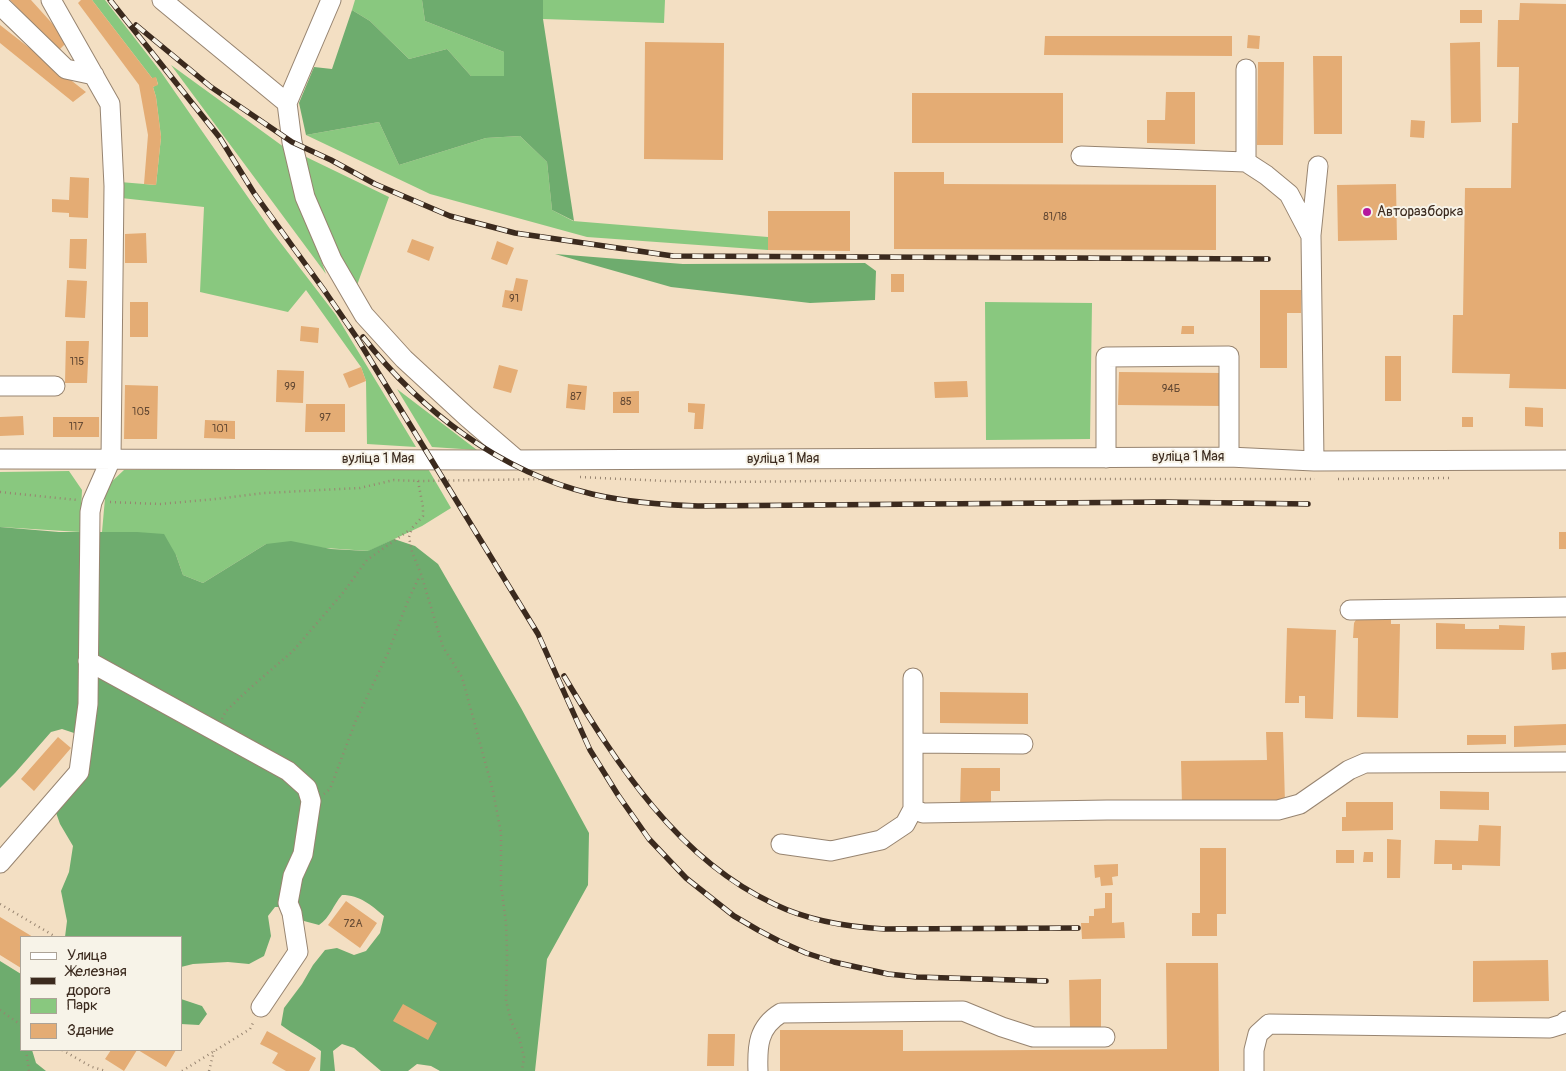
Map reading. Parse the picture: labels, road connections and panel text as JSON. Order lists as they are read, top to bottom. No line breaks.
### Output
{"streets":{"street":["вуліца 1 Мая"]},"places":["Авторазборка"],"house_numbers":["81/18","91","115","99","94Б","87","85","105","97","117","101","72А"],"legend":["Улица","Железная дорога","Парк","Здание"]}
